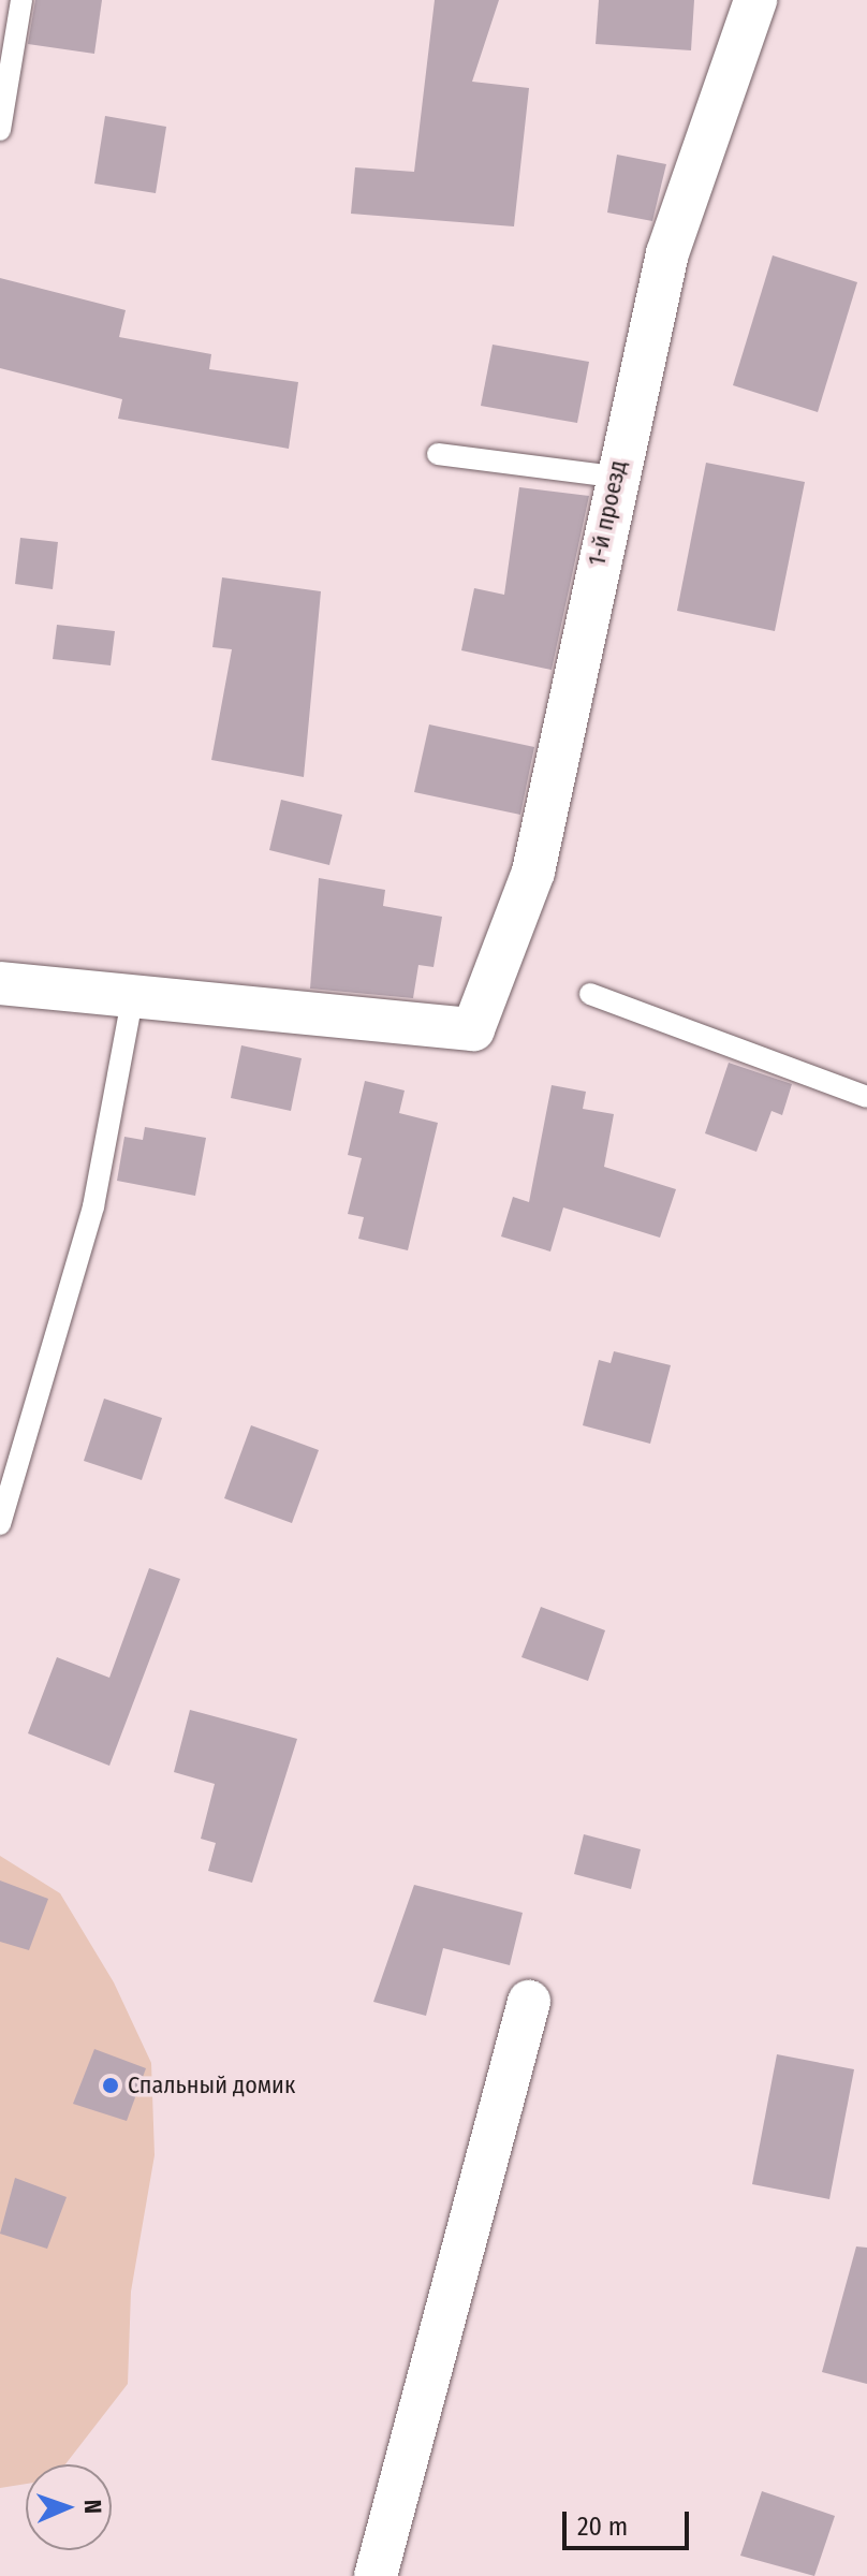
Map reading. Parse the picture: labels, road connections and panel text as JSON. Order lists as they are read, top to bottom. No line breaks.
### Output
{"streets":{"street":["1-й проезд"]},"places":["Спальный домик"],"scale_bar":"20 m","north":"right"}
